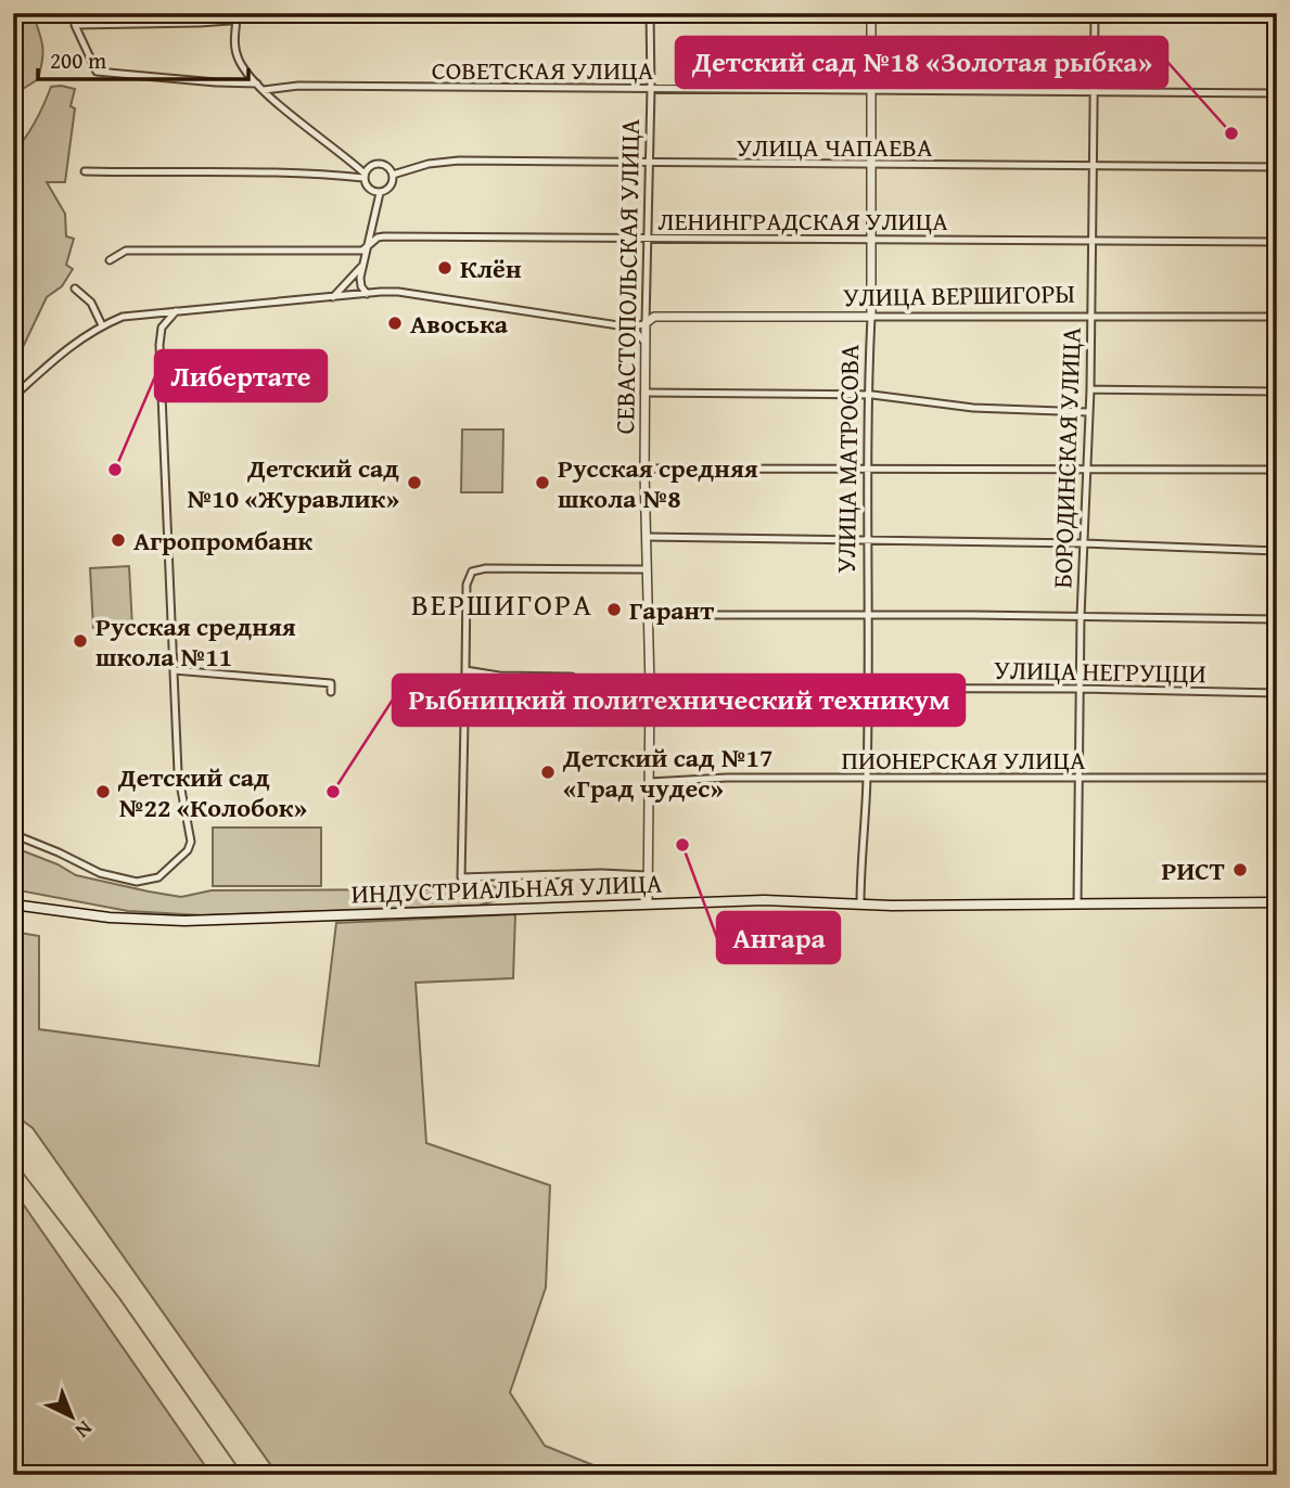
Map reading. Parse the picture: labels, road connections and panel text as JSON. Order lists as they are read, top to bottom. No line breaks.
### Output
{"streets":{"main road":["ИНДУСТРИАЛЬНАЯ УЛИЦА"],"street":["СОВЕТСКАЯ УЛИЦА","УЛИЦА ЧАПАЕВА","ЛЕНИНГРАДСКАЯ УЛИЦА","СЕВАСТОПОЛЬСКАЯ УЛИЦА","УЛИЦА ВЕРШИГОРЫ","БОРОДИНСКАЯ УЛИЦА","УЛИЦА МАТРОСОВА","УЛИЦА НЕГРУЦЦИ","ПИОНЕРСКАЯ УЛИЦА"]},"crossings":[["СОВЕТСКАЯ УЛИЦА","СЕВАСТОПОЛЬСКАЯ УЛИЦА"],["СОВЕТСКАЯ УЛИЦА","БОРОДИНСКАЯ УЛИЦА"],["СОВЕТСКАЯ УЛИЦА","УЛИЦА МАТРОСОВА"],["УЛИЦА ЧАПАЕВА","СЕВАСТОПОЛЬСКАЯ УЛИЦА"],["УЛИЦА ЧАПАЕВА","БОРОДИНСКАЯ УЛИЦА"],["УЛИЦА ЧАПАЕВА","УЛИЦА МАТРОСОВА"],["ЛЕНИНГРАДСКАЯ УЛИЦА","СЕВАСТОПОЛЬСКАЯ УЛИЦА"],["ЛЕНИНГРАДСКАЯ УЛИЦА","БОРОДИНСКАЯ УЛИЦА"],["ЛЕНИНГРАДСКАЯ УЛИЦА","УЛИЦА МАТРОСОВА"],["СЕВАСТОПОЛЬСКАЯ УЛИЦА","УЛИЦА ВЕРШИГОРЫ"],["СЕВАСТОПОЛЬСКАЯ УЛИЦА","УЛИЦА НЕГРУЦЦИ"],["СЕВАСТОПОЛЬСКАЯ УЛИЦА","ПИОНЕРСКАЯ УЛИЦА"],["СЕВАСТОПОЛЬСКАЯ УЛИЦА","ИНДУСТРИАЛЬНАЯ УЛИЦА"],["УЛИЦА ВЕРШИГОРЫ","БОРОДИНСКАЯ УЛИЦА"],["УЛИЦА ВЕРШИГОРЫ","УЛИЦА МАТРОСОВА"],["БОРОДИНСКАЯ УЛИЦА","УЛИЦА НЕГРУЦЦИ"],["БОРОДИНСКАЯ УЛИЦА","ПИОНЕРСКАЯ УЛИЦА"],["БОРОДИНСКАЯ УЛИЦА","ИНДУСТРИАЛЬНАЯ УЛИЦА"],["УЛИЦА МАТРОСОВА","УЛИЦА НЕГРУЦЦИ"],["УЛИЦА МАТРОСОВА","ПИОНЕРСКАЯ УЛИЦА"],["УЛИЦА МАТРОСОВА","ИНДУСТРИАЛЬНАЯ УЛИЦА"]],"districts":["ВЕРШИГОРА"],"places":["Детский сад №18 «Золотая рыбка»","Клён","Авоська","Либертате","Детский сад №10 «Журавлик»","Русская средняя школа №8","Агропромбанк","Гарант","Русская средняя школа №11","Детский сад №17 «Град чудес»","Детский сад №22 «Колобок»","Рыбницкий политехнический техникум","Ангара","РИСТ"],"scale_bar":"200 m","north":"bottom right"}
